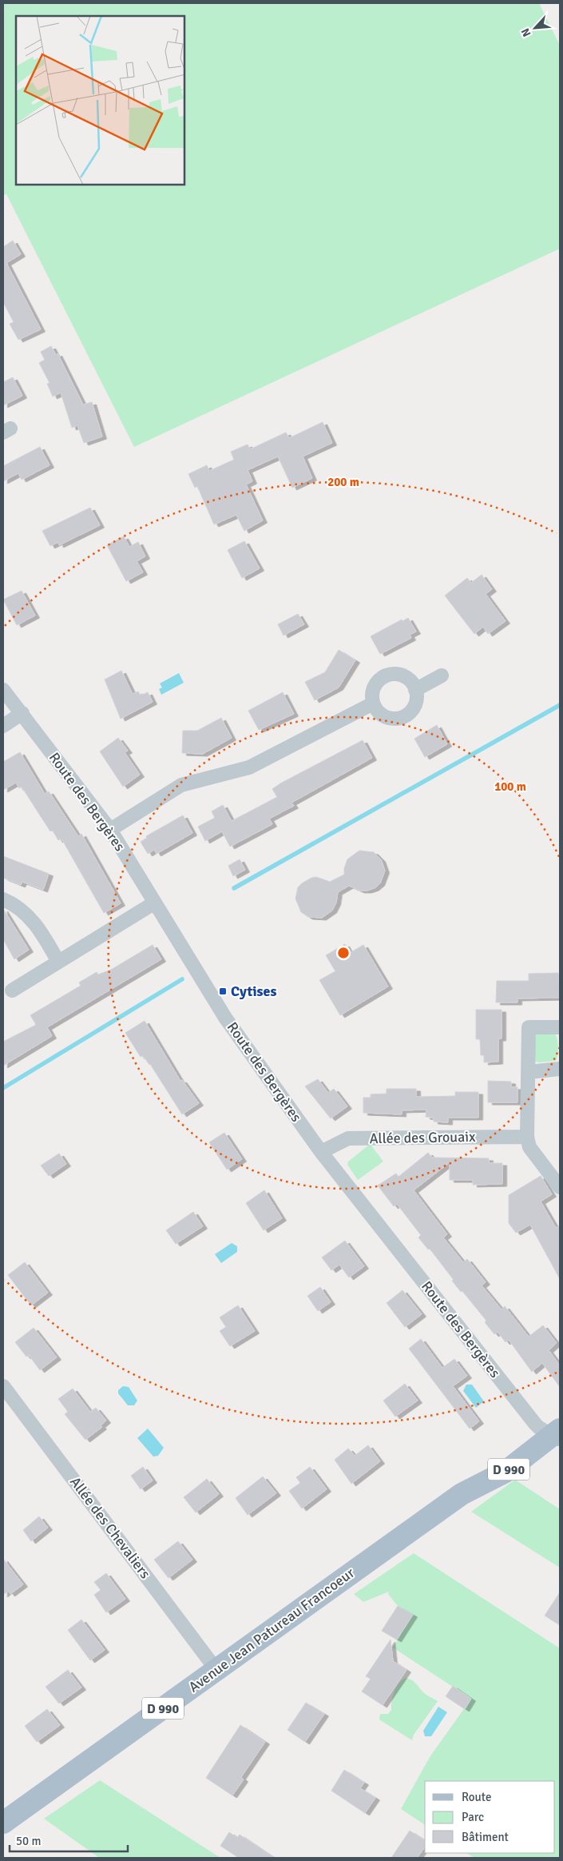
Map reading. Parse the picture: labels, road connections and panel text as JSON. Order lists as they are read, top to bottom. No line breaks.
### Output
{"streets":{"main road":["D 990","Avenue Jean Patureau Francoeur"],"street":["Route des Bergères","Allée des Grouaix","Allée des Chevaliers"]},"crossings":[["Route des Bergères","Allée des Grouaix"],["Route des Bergères","D 990"],["Route des Bergères","Avenue Jean Patureau Francoeur"],["D 990","Avenue Jean Patureau Francoeur"],["Allée des Chevaliers","Avenue Jean Patureau Francoeur"]],"places":{"transit":["Cytises"]},"legend":["Route","Parc","Bâtiment"],"scale_bar":"50 m","north":"bottom left","rings":["200 m","100 m"]}
